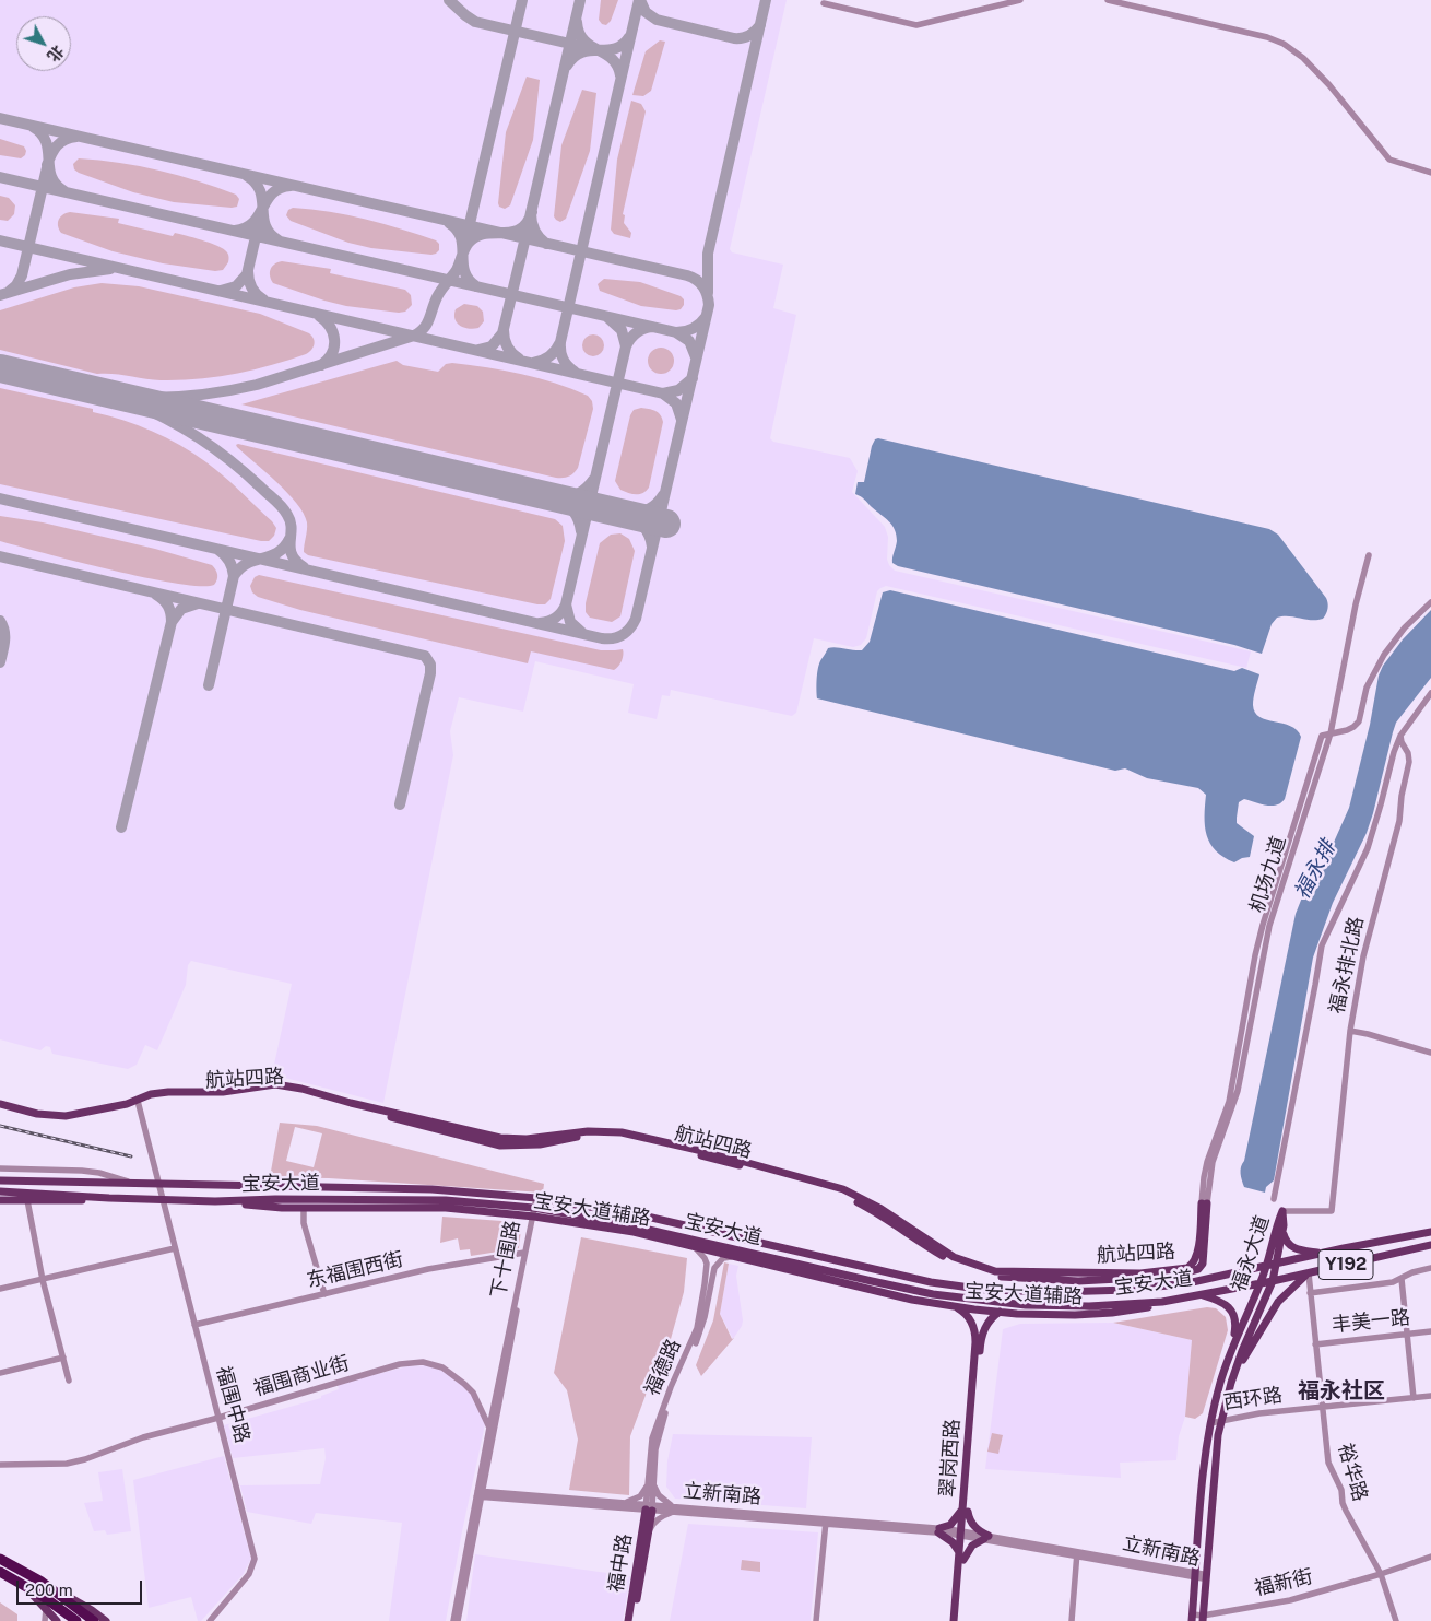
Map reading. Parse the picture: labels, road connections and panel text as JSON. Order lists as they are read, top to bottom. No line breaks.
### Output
{"streets":{"main road":["航站四路","宝安大道","宝安大道辅路","福永大道","Y192","翠岗西路","福中路"],"street":["机场九道","福永排北路","下十围路","东福围西街","丰美一路","福德路","福围商业街","西环路","福围中路","裕华路","立新南路","福新街"]},"crossings":[["机场九道","航站四路"],["福永排北路","福永大道"],["航站四路","福围中路"],["宝安大道","宝安大道辅路"],["宝安大道","福永大道"],["宝安大道","下十围路"],["宝安大道","福围中路"],["宝安大道","裕华路"],["宝安大道辅路","下十围路"],["宝安大道辅路","福德路"],["宝安大道辅路","翠岗西路"],["福永大道","西环路"],["福永大道","立新南路"],["福永大道","福新街"],["下十围路","东福围西街"],["下十围路","福围商业街"],["下十围路","立新南路"],["东福围西街","福围中路"],["丰美一路","裕华路"],["福德路","立新南路"],["福德路","福中路"],["福围商业街","福围中路"],["西环路","裕华路"],["翠岗西路","立新南路"],["裕华路","福新街"],["立新南路","福中路"]],"districts":["福永社区"],"water":["福永排"],"scale_bar":"200 m","north":"bottom right"}
